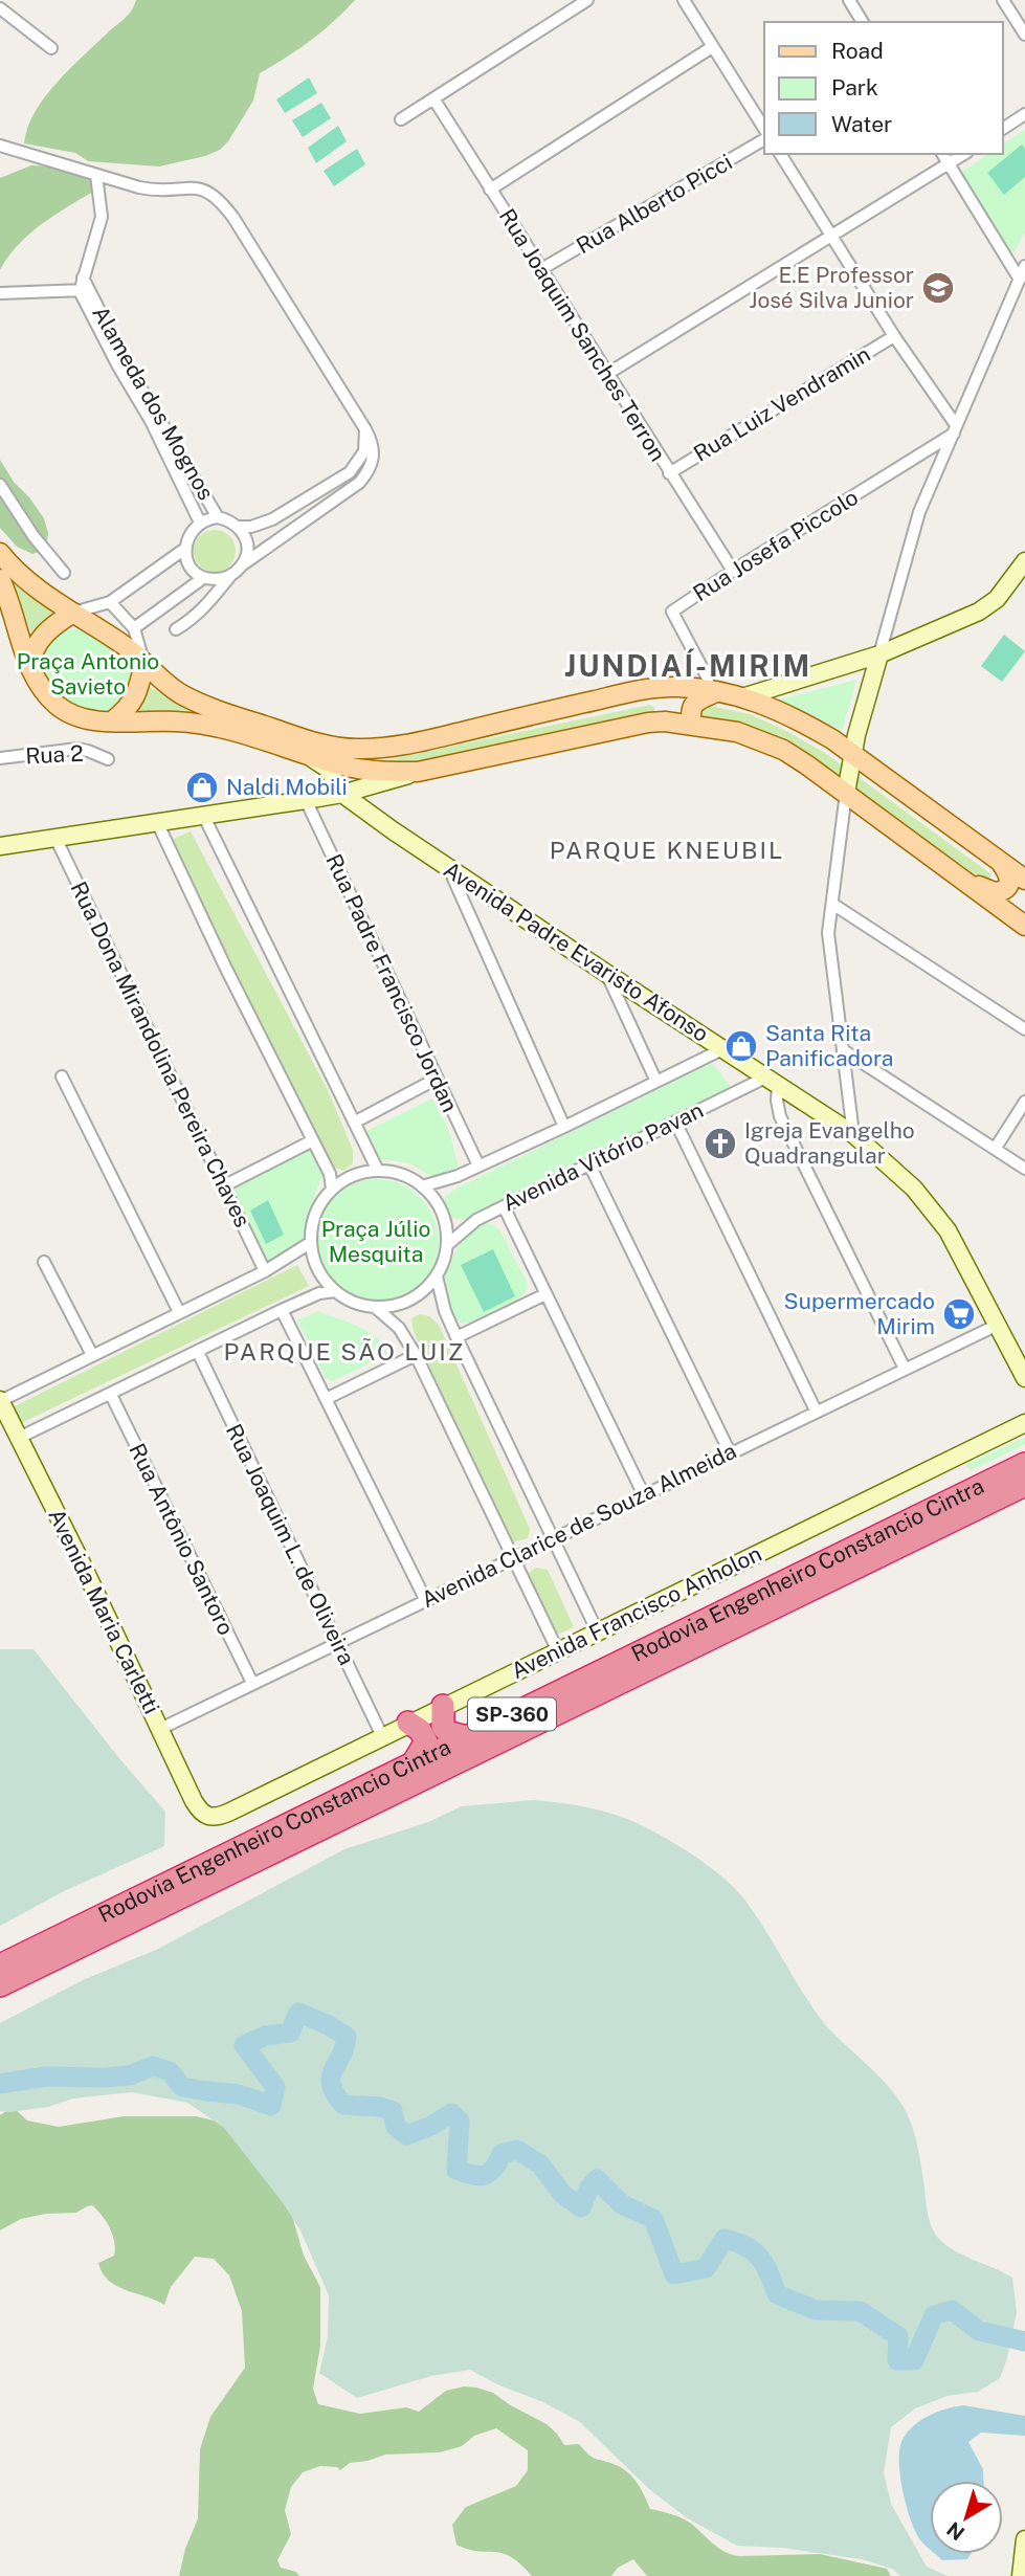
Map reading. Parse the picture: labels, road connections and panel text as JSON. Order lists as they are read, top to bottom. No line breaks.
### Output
{"streets":{"highway":["Rodovia Engenheiro Constancio Cintra","SP-360"],"street":["Rua Alberto Picci","Rua Joaquim Sanches Terron","Alameda dos Mognos","Rua Luiz Vendramin","Rua Josefa Piccolo","Rua 2","Avenida Padre Evaristo Afonso","Rua Padre Francisco Jordan","Rua Dona Mirandolina Pereira Chaves","Avenida Vitório Pavan","Avenida Clarice de Souza Almeida","Rua Antônio Santoro","Rua Joaquim L. de Oliveira","Avenida Maria Carletti","Avenida Francisco Anholon"]},"crossings":[["Rua Alberto Picci","Rua Joaquim Sanches Terron"],["Rua Joaquim Sanches Terron","Rua Luiz Vendramin"],["Rua Joaquim Sanches Terron","Rua Josefa Piccolo"],["Avenida Padre Evaristo Afonso","Avenida Vitório Pavan"],["Avenida Padre Evaristo Afonso","Avenida Clarice de Souza Almeida"],["Rua Padre Francisco Jordan","Avenida Vitório Pavan"],["Avenida Clarice de Souza Almeida","Rua Antônio Santoro"],["Avenida Clarice de Souza Almeida","Rua Joaquim L. de Oliveira"],["Avenida Clarice de Souza Almeida","Avenida Maria Carletti"],["Rua Joaquim L. de Oliveira","Avenida Francisco Anholon"],["Avenida Maria Carletti","Avenida Francisco Anholon"]],"districts":["JUNDIAÍ-MIRIM","PARQUE KNEUBIL","PARQUE SÃO LUIZ"],"parks":["Praça Antonio Savieto","Praça Júlio Mesquita"],"places":{"school or university":["E.E Professor José Silva Junior"],"shop":["Naldi Mobili","Santa Rita Panificadora"],"church":["Igreja Evangelho Quadrangular"],"supermarket":["Supermercado Mirim"]},"legend":["Road","Park","Water"],"north":"bottom left"}
